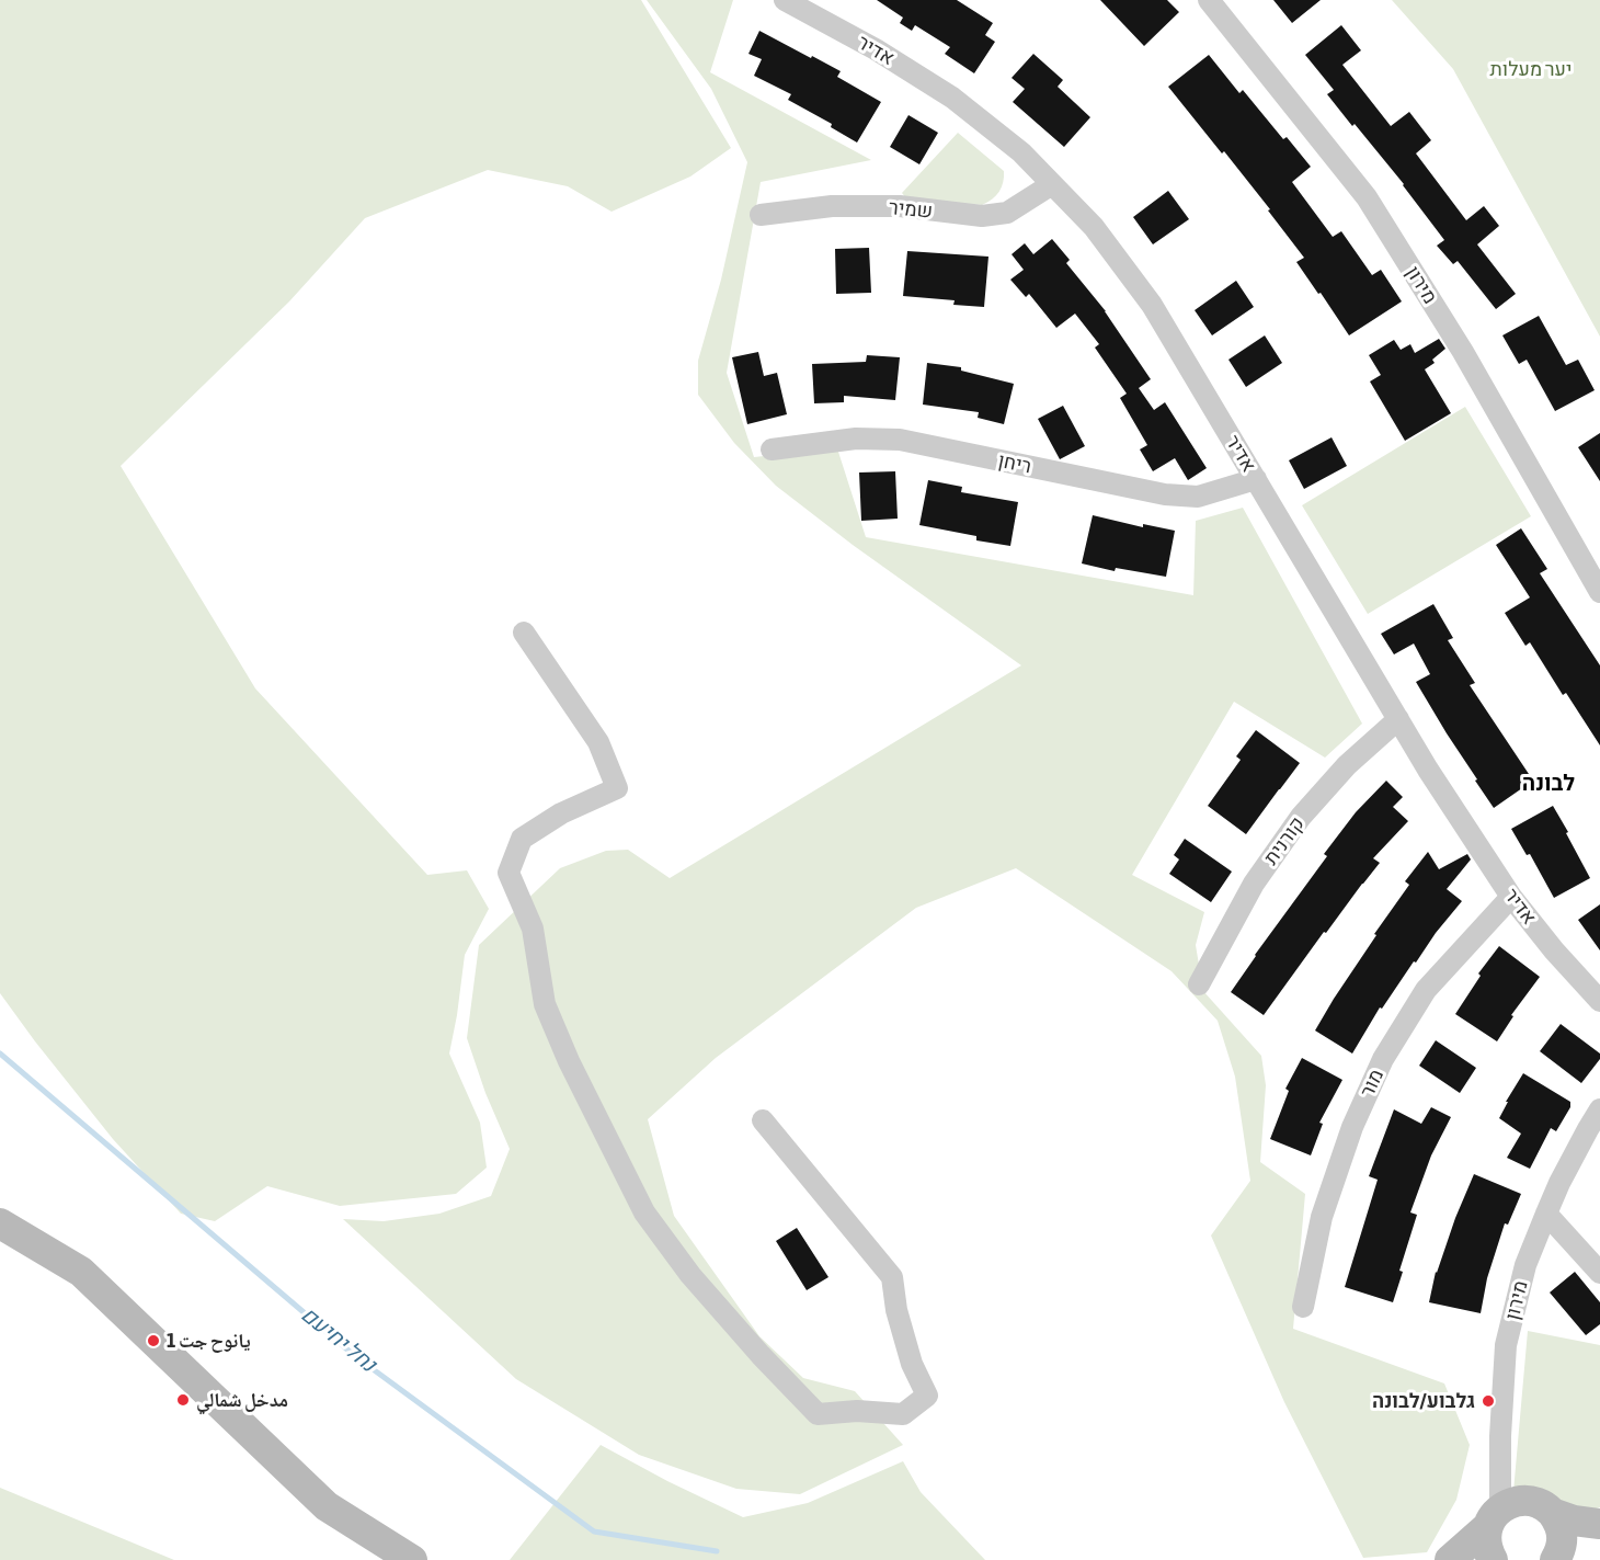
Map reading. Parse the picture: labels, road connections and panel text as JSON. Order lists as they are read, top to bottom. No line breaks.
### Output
{"streets":{"street":["אדיר","שמיר","מירון","ריחן","קורנית","מור"]},"crossings":[["אדיר","שמיר"],["אדיר","ריחן"],["אדיר","קורנית"],["אדיר","מור"]],"districts":["לבונה"],"water":["נחל יחיעם"],"parks":["יער מעלות"],"places":["يانوح جت 1","مدخل شمالي","גלבוע/לבונה"]}
